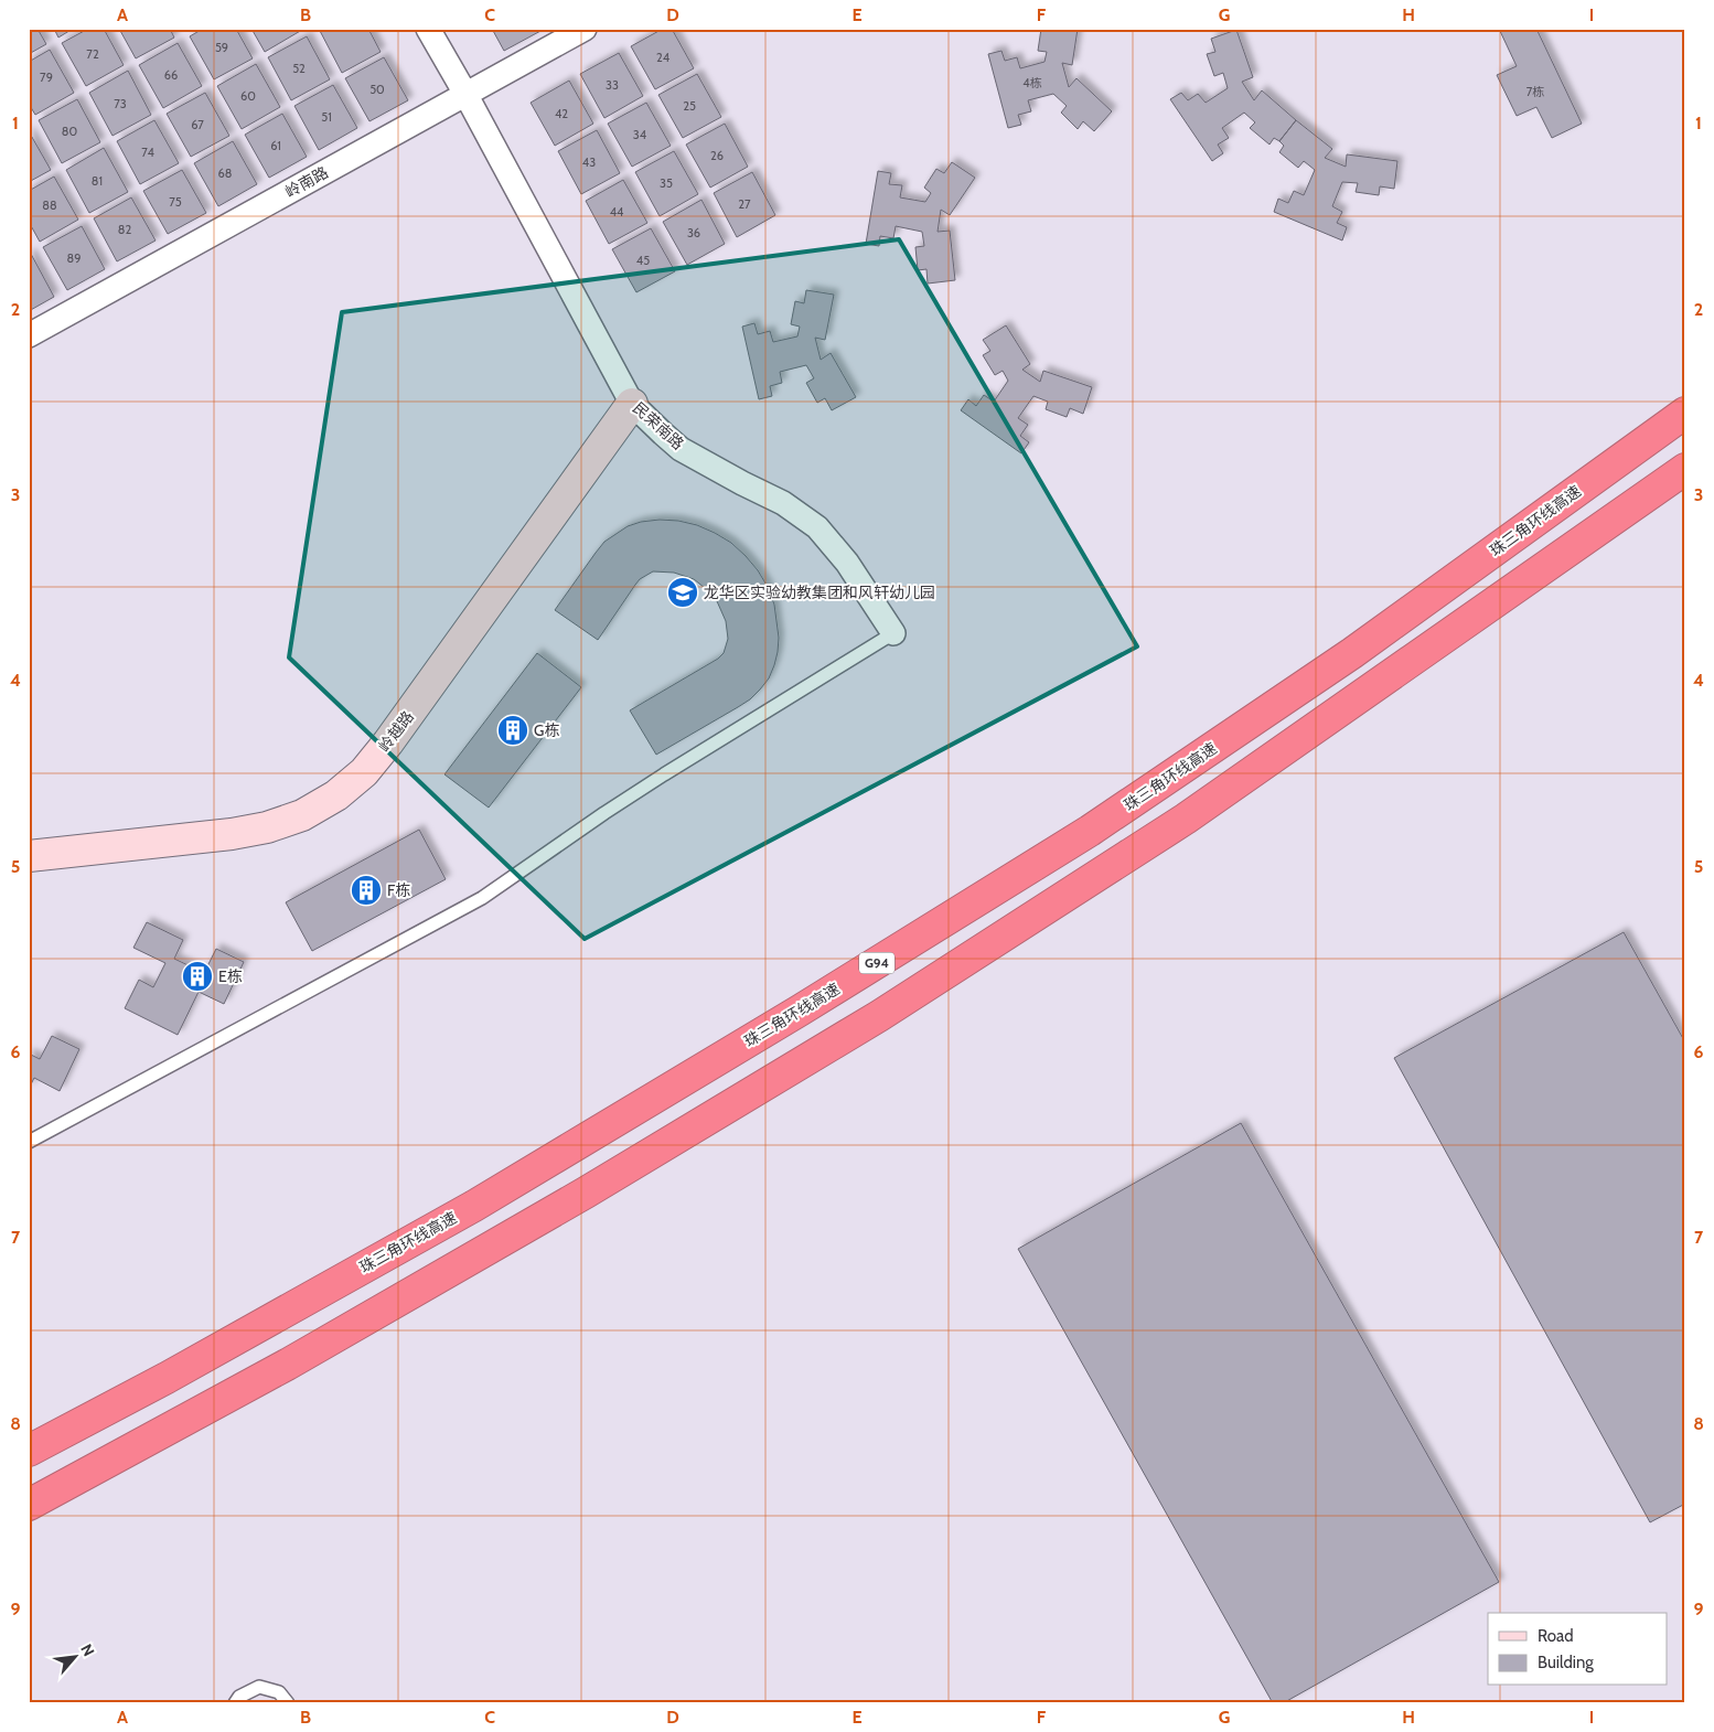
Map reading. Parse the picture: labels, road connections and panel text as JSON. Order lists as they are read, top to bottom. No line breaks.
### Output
{"streets":{"highway":["珠三角环线高速","G94"],"street":["岭南路","民荣南路","岭越路"]},"crossings":[["岭南路","民荣南路"],["民荣南路","岭越路"]],"places":{"school or university":["龙华区实验幼教集团和风轩幼儿园"],"building":["G栋","F栋","E栋"]},"house_numbers":["59","72","24","52","66","79","4栋","33","50","7栋","60","73","25","42","51","67","80","34","61","74","26","43","68","81","35","75","27","88","44","82","36","89","45"],"legend":["Road","Building"],"north":"top right","grid":{"columns":["A","B","C","D","E","F","G","H","I"],"rows":["1","2","3","4","5","6","7","8","9"]}}
